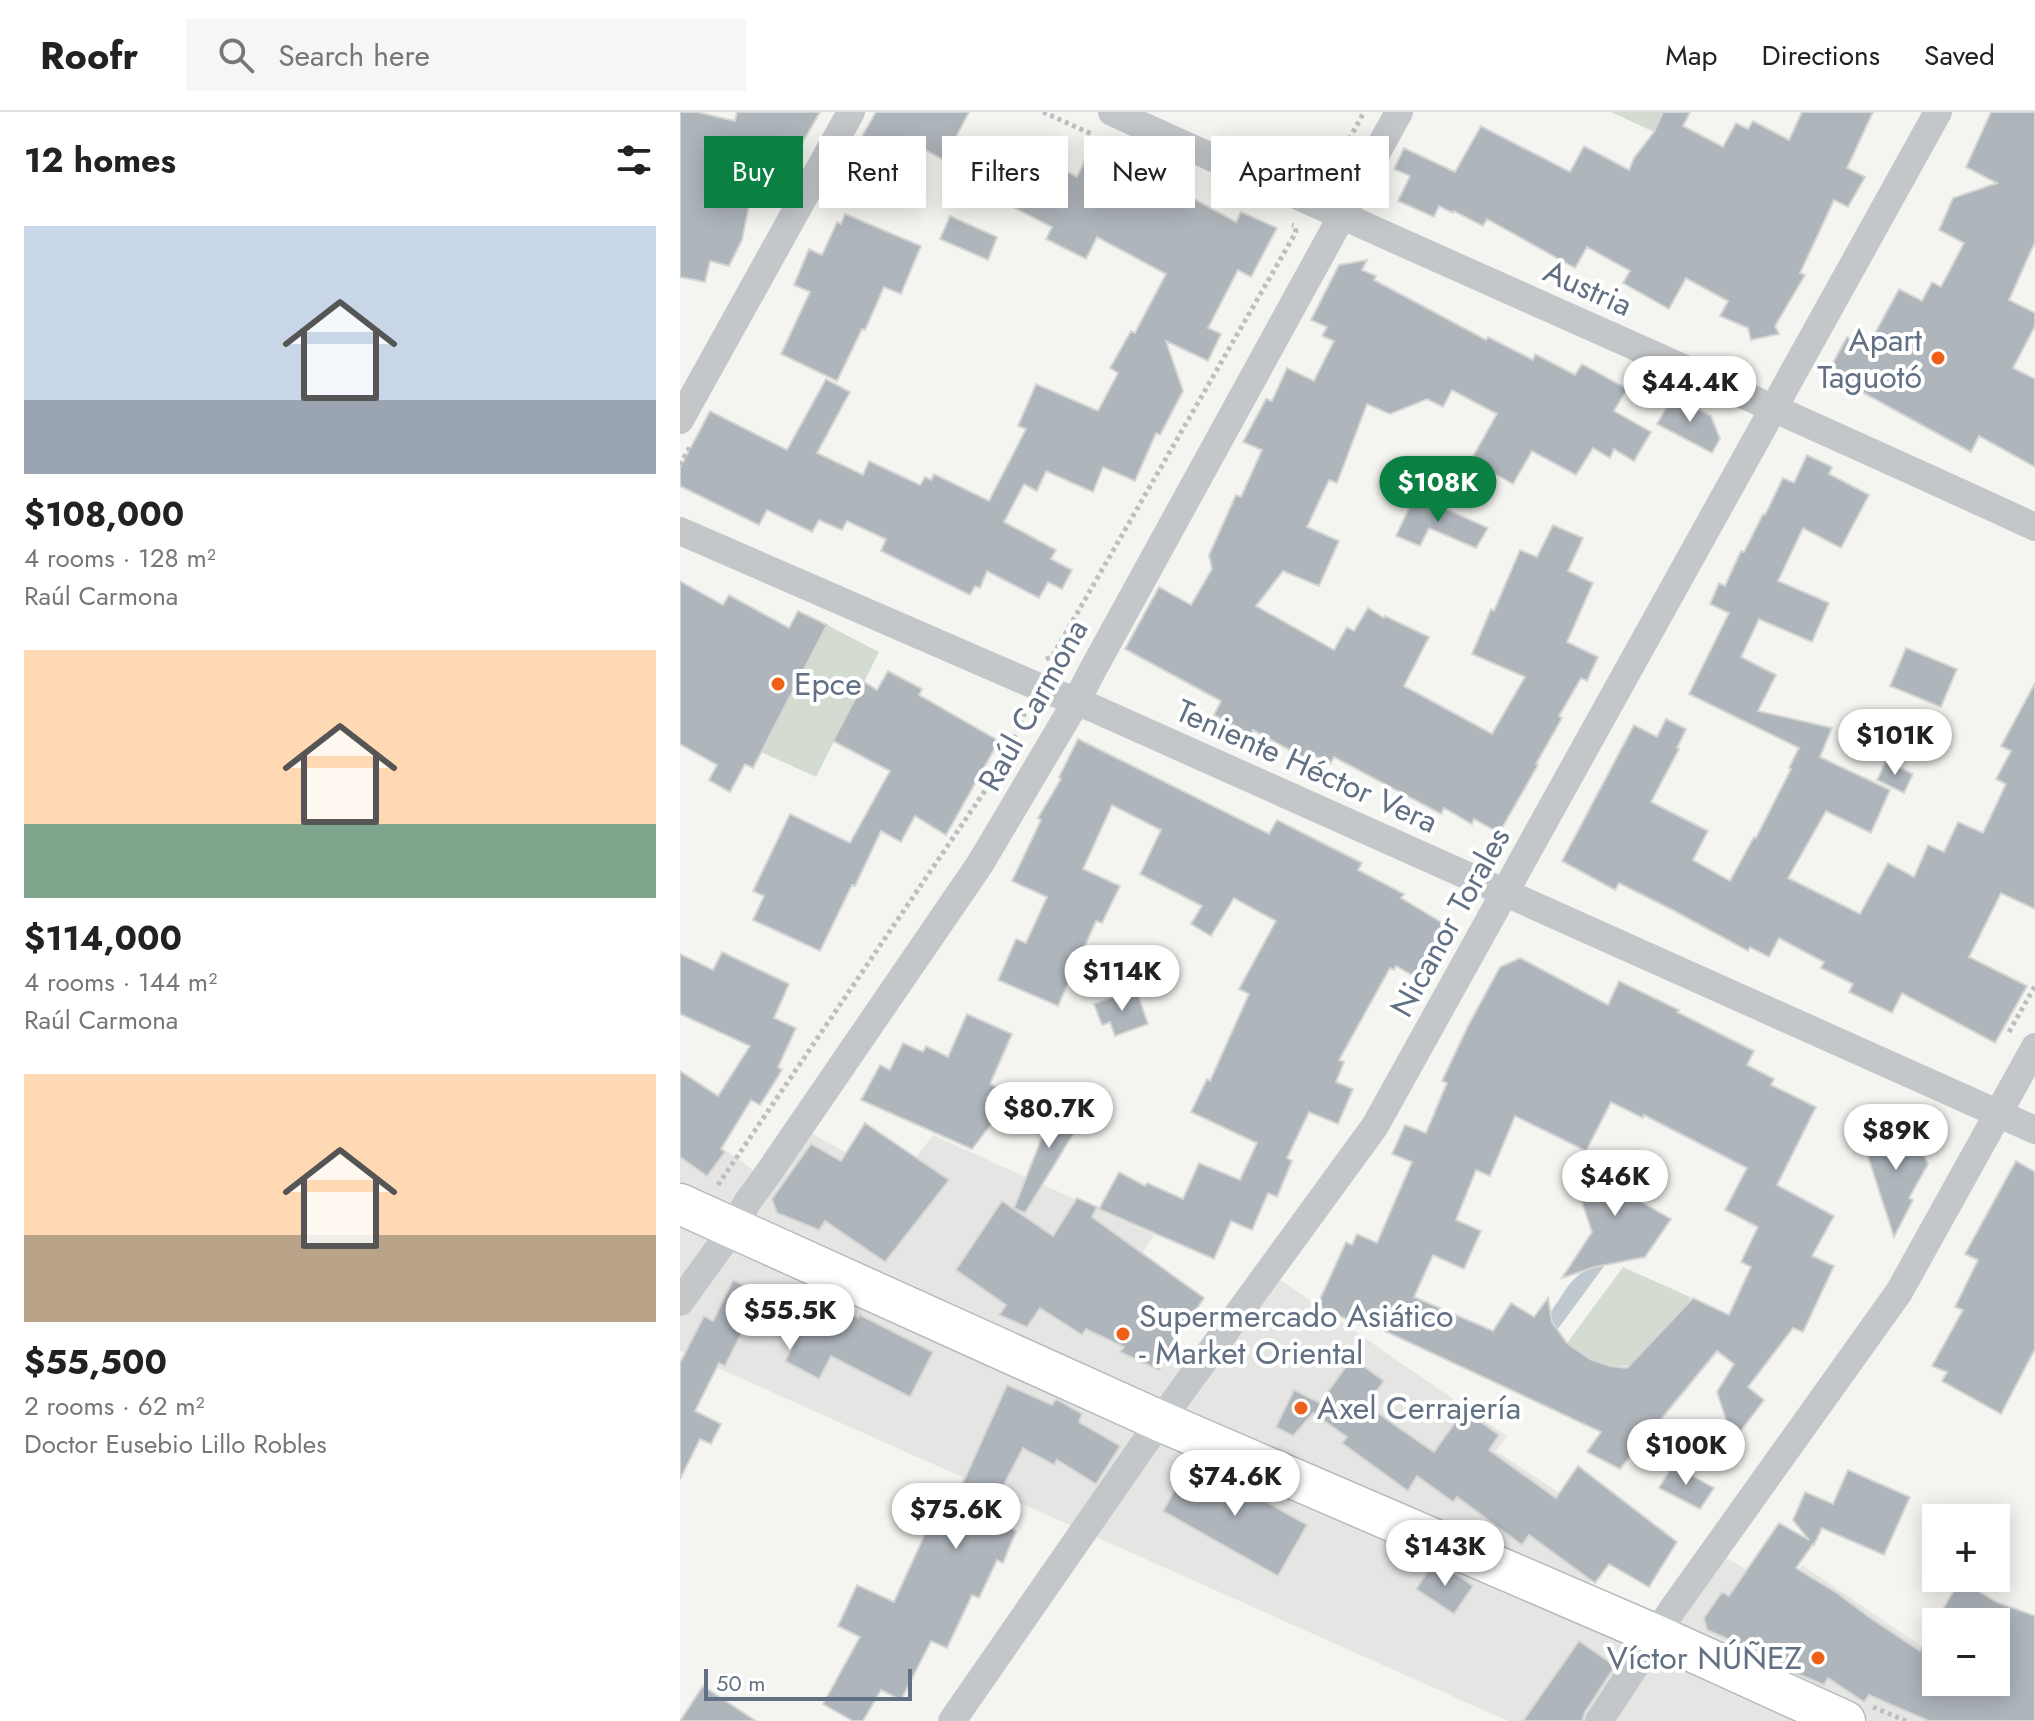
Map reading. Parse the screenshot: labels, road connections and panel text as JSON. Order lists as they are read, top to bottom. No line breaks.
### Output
{"streets":{"street":["Austria","Raúl Carmona","Teniente Héctor Vera","Nicanor Torales"]},"crossings":[["Austria","Raúl Carmona"],["Austria","Nicanor Torales"],["Raúl Carmona","Teniente Héctor Vera"],["Teniente Héctor Vera","Nicanor Torales"]],"places":["Apart Taguotó","Epce","Supermercado Asiático - Market Oriental","Axel Cerrajería","Víctor NÚÑEZ"],"scale_bar":"50 m","page":{"header":"Roofr","search":"Search here","nav":["Map","Directions","Saved"],"heading":"12 homes","chip":["Buy","Rent","Filters","New","Apartment"],"list":[{"name":"$108,000","note":"4 rooms · 128 m² · Raúl Carmona"},{"name":"$114,000","note":"4 rooms · 144 m² · Raúl Carmona"},{"name":"$55,500","note":"2 rooms · 62 m² · Doctor Eusebio Lillo Robles"}],"price":["$44.4K","$108K","$101K","$114K","$80.7K","$89K","$46K","$55.5K","$100K","$74.6K","$75.6K","$143K"],"map_buttons":["+","−"],"scale":"50 m"}}
